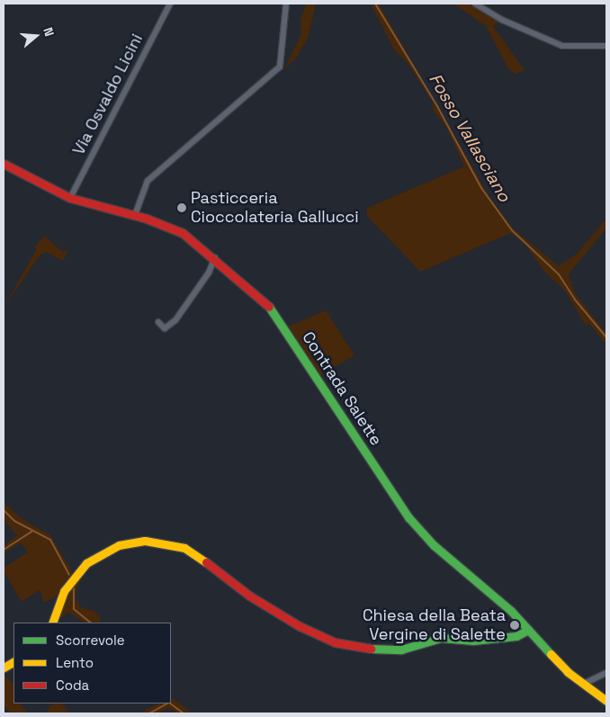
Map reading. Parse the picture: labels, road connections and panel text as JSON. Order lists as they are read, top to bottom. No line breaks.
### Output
{"streets":{"main road":["Contrada Salette"],"street":["Via Osvaldo Licini"]},"crossings":[["Via Osvaldo Licini","Contrada Salette"]],"water":["Fosso Vallasciano"],"places":["Pasticceria Cioccolateria Gallucci","Chiesa della Beata Vergine di Salette"],"legend":["Scorrevole","Lento","Coda"],"north":"right"}
